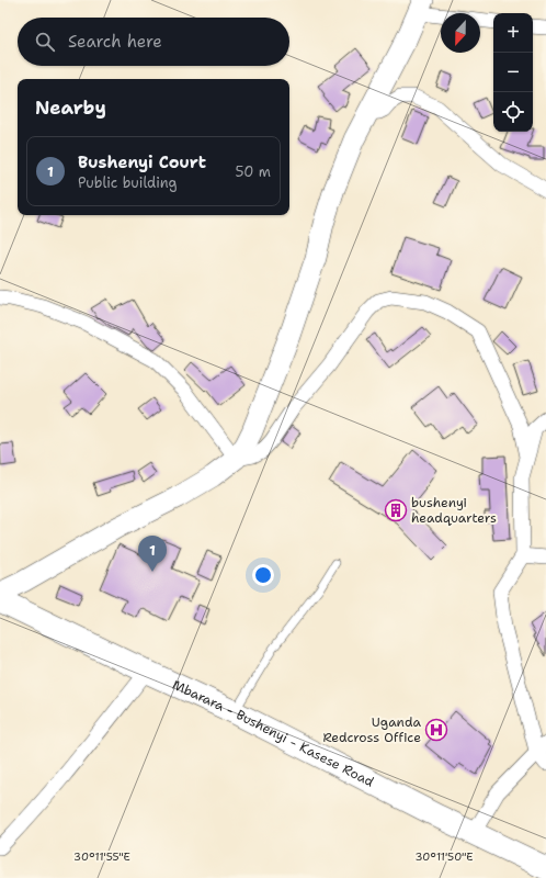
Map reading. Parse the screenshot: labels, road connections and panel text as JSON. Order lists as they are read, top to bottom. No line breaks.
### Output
{"streets":{"main road":["Mbarara - Bushenyi - Kasese Road"]},"places":{"building":["bushenyi headquarters"],"hospital":["Uganda Redcross Office"]},"north":"bottom","page":{"map_buttons":["+","−"],"search":"Search here","heading":"Nearby","list":[{"mark":"1","name":"Bushenyi Court","note":"Public building","value":"50 m"}],"pins":"1"},"coordinates":["30°11'55\"E","30°11'50\"E"]}
